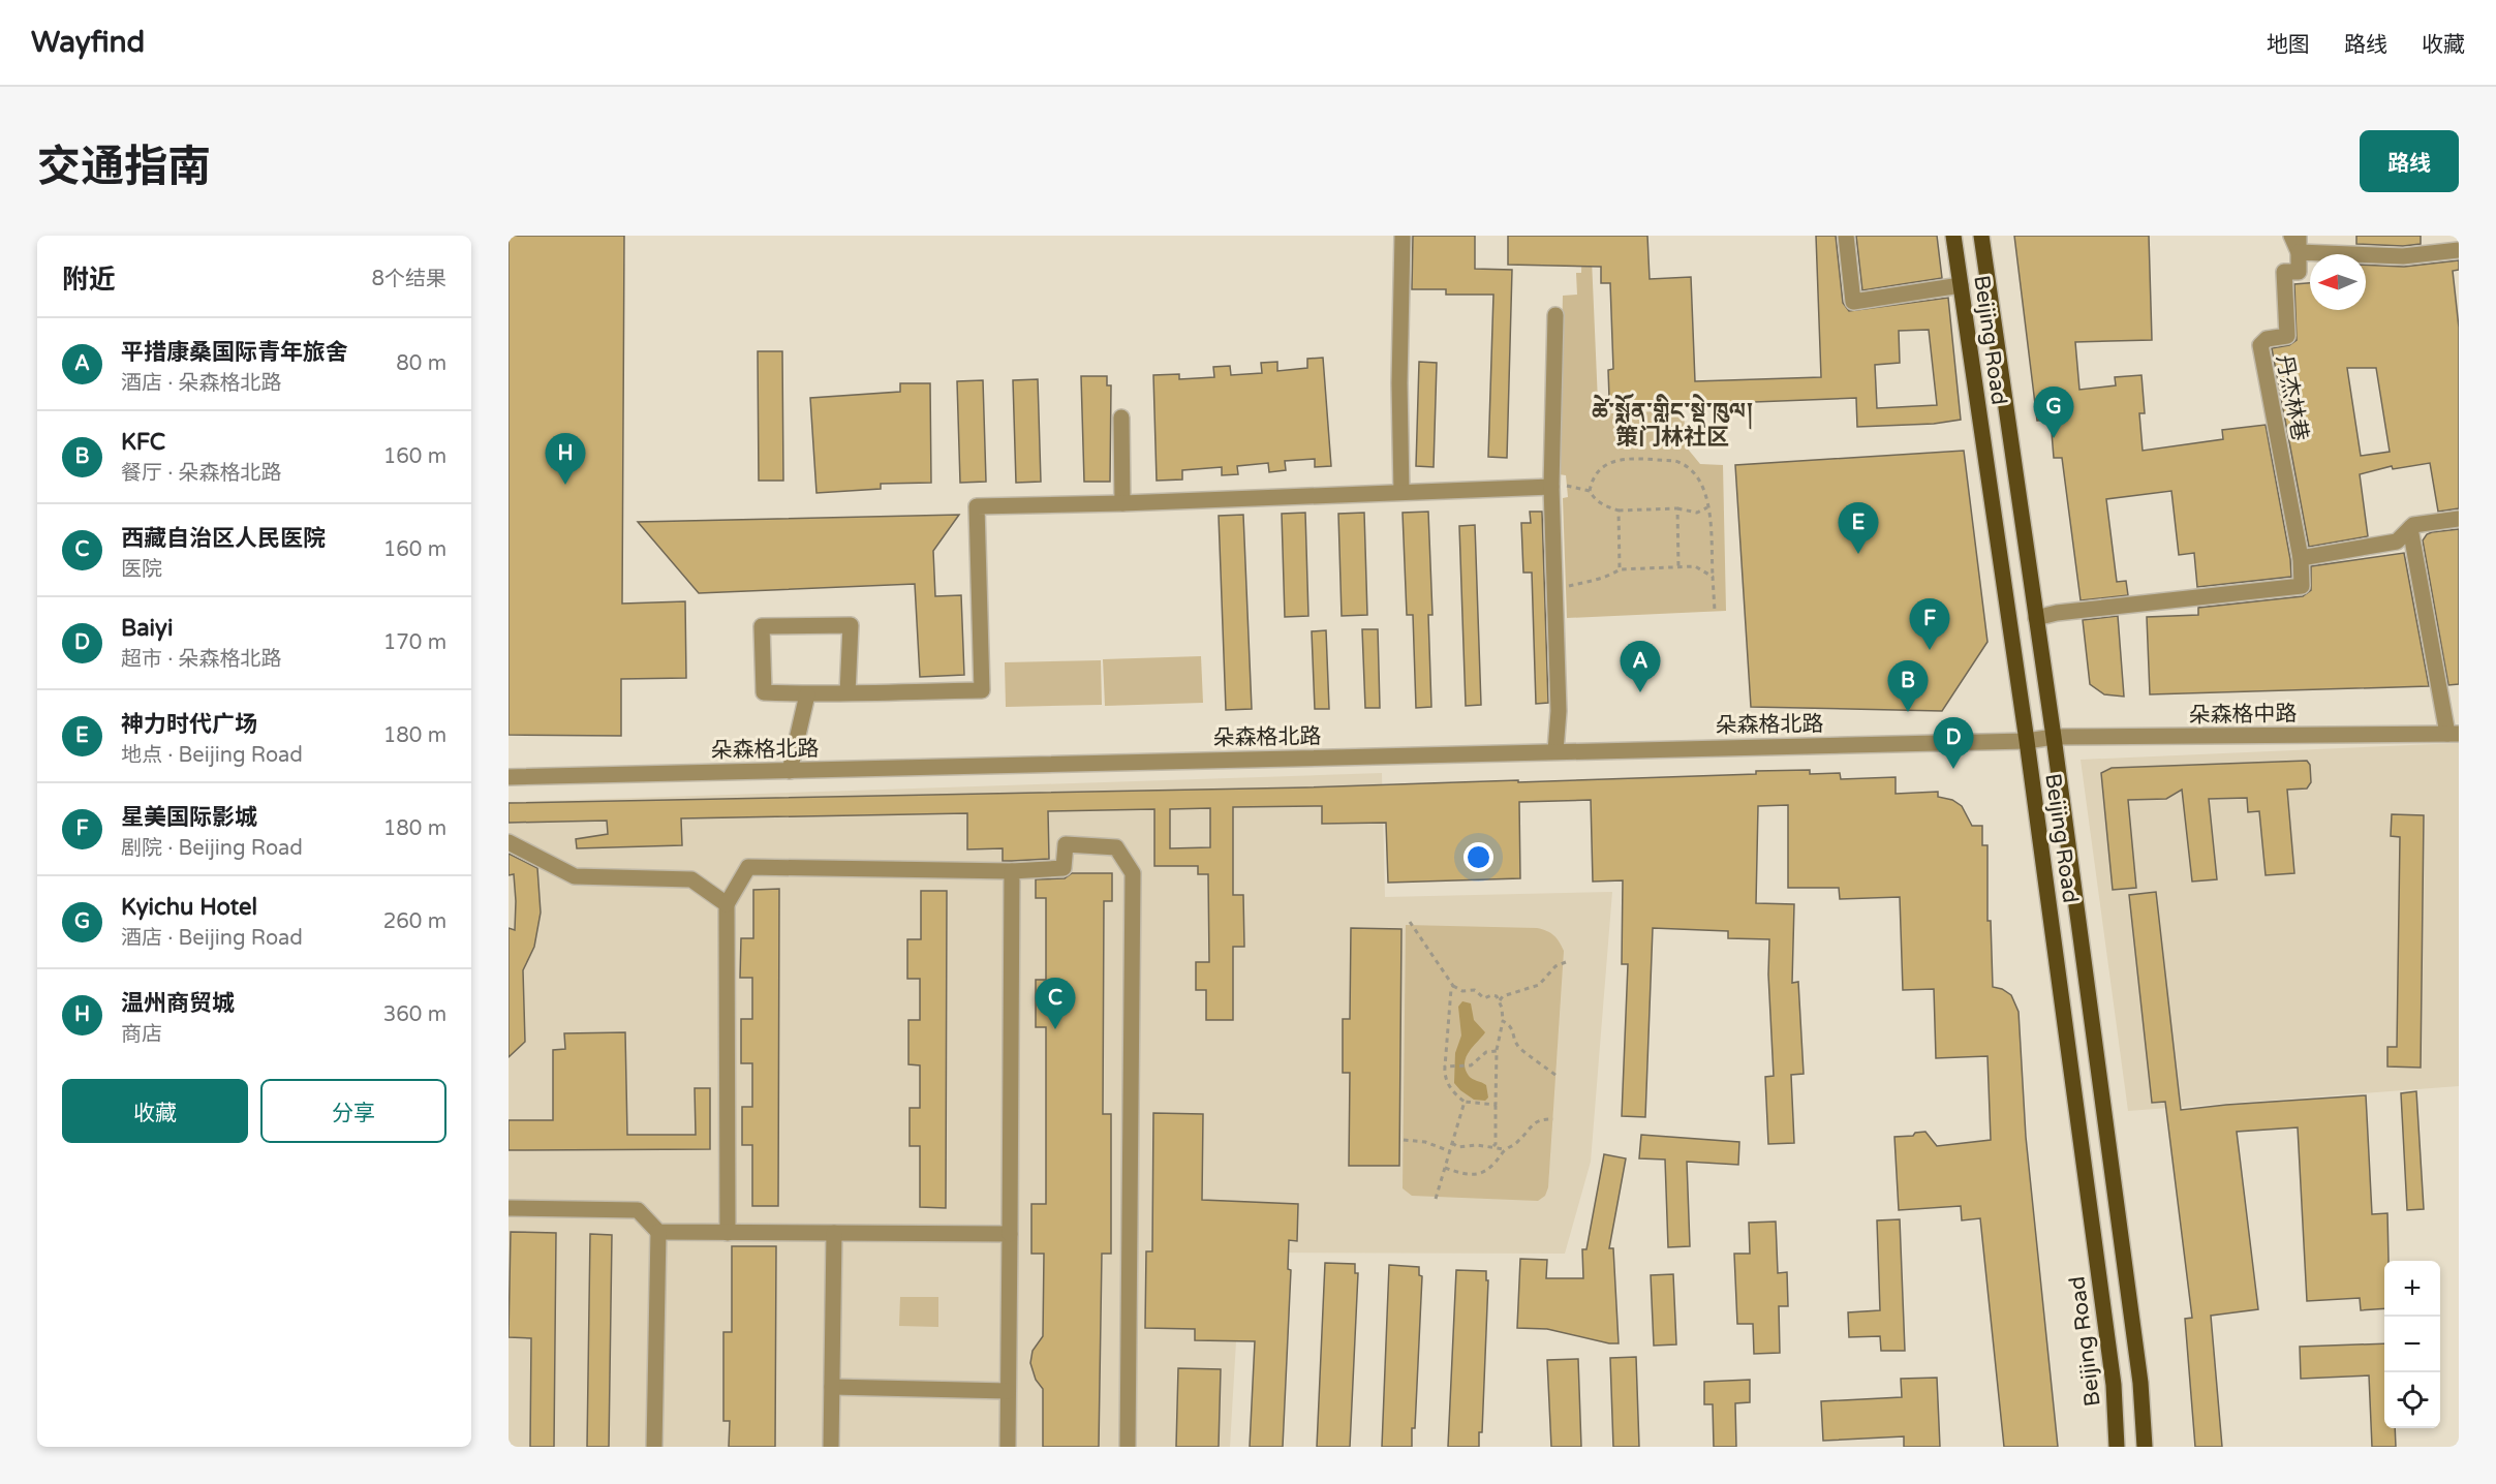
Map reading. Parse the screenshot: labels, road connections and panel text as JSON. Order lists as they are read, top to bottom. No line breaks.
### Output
{"streets":{"main road":["Beijing Road"],"street":["丹杰林巷","朵森格中路","朵森格北路"]},"crossings":[["Beijing Road","丹杰林巷"],["Beijing Road","朵森格中路"],["Beijing Road","朵森格北路"],["朵森格中路","朵森格北路"]],"districts":["ཚེ་སྨོན་གླིང་སྡེ་ཁུལ། 策门林社区"],"north":"left","page":{"header":"Wayfind","nav":["地图","路线","收藏"],"title":"交通指南","buttons":["路线",["收藏","分享"]],"heading":["附近","8个结果"],"list":[{"mark":"A","name":"平措康桑国际青年旅舍","note":"酒店 · 朵森格北路","value":"80 m"},{"mark":"B","name":"KFC","note":"餐厅 · 朵森格北路","value":"160 m"},{"mark":"C","name":"西藏自治区人民医院","note":"医院","value":"160 m"},{"mark":"D","name":"Baiyi","note":"超市 · 朵森格北路","value":"170 m"},{"mark":"E","name":"神力时代广场","note":"地点 · Beijing Road","value":"180 m"},{"mark":"F","name":"星美国际影城","note":"剧院 · Beijing Road","value":"180 m"},{"mark":"G","name":"Kyichu Hotel","note":"酒店 · Beijing Road","value":"260 m"},{"mark":"H","name":"温州商贸城","note":"商店","value":"360 m"}],"pins":["G","H","E","F","A","B","D","C"],"map_buttons":["+","−"]}}
